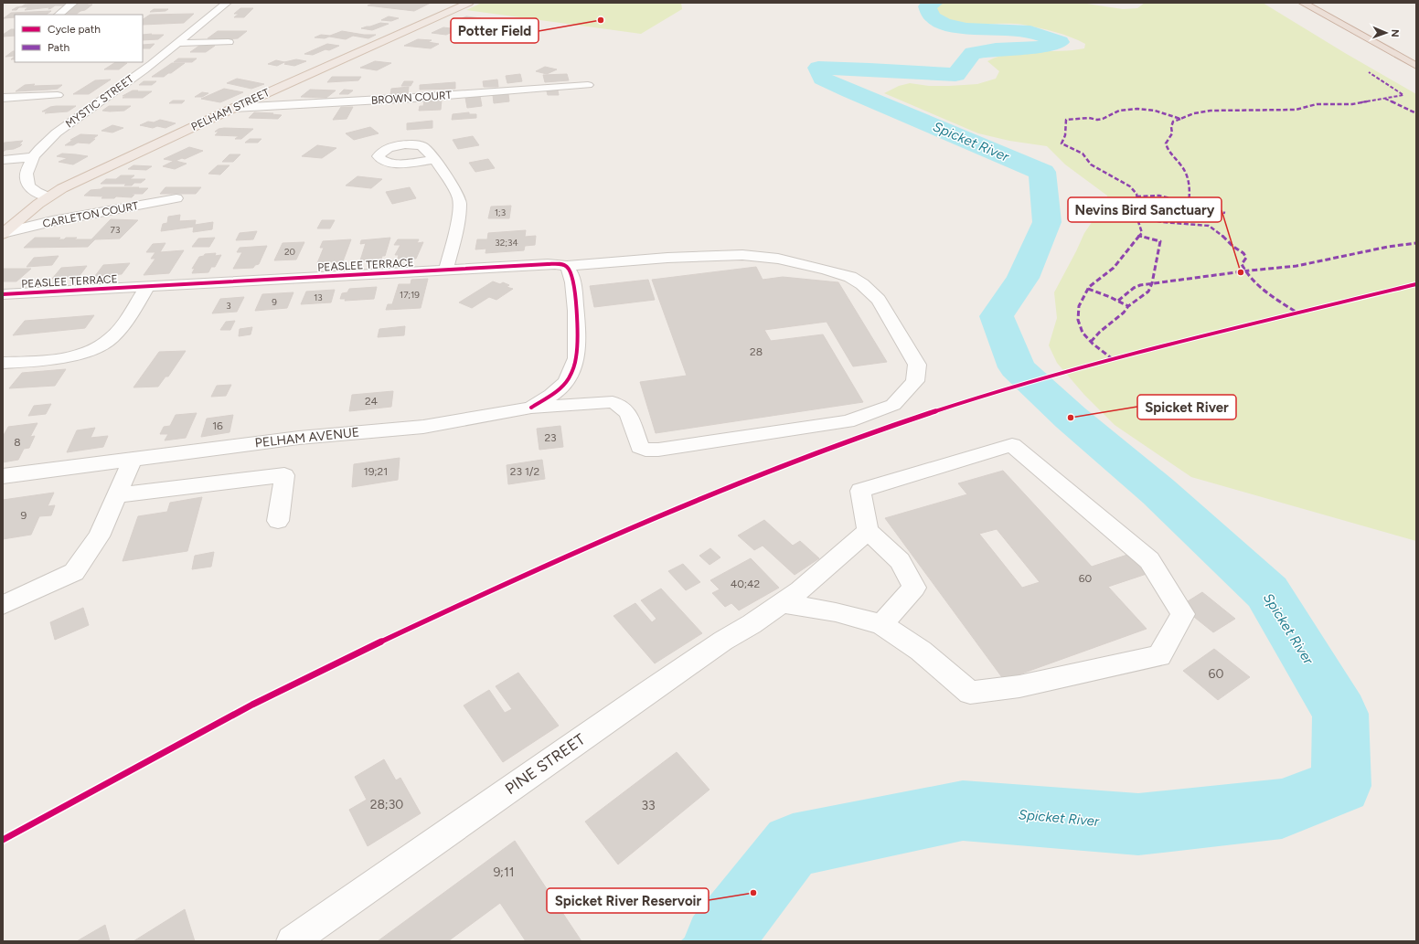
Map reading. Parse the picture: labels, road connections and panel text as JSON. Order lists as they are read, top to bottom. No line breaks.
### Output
{"streets":{"main road":["PELHAM STREET"],"street":["BROWN COURT","MYSTIC STREET","CARLETON COURT","PEASLEE TERRACE","PELHAM AVENUE","PINE STREET"]},"crossings":[["BROWN COURT","PELHAM STREET"],["MYSTIC STREET","PELHAM STREET"],["PELHAM STREET","CARLETON COURT"],["PEASLEE TERRACE","PELHAM AVENUE"]],"water":["Spicket River"],"places":["Potter Field","Nevins Bird Sanctuary","Spicket River","Spicket River Reservoir"],"house_numbers":["1;3","73","32;34","20","17;19","13","9","3","28","24","16","23","8","19;21","23 1/2","9","60","40;42","60","28;30","33","9;11"],"legend":["Cycle path","Path"],"north":"right"}
